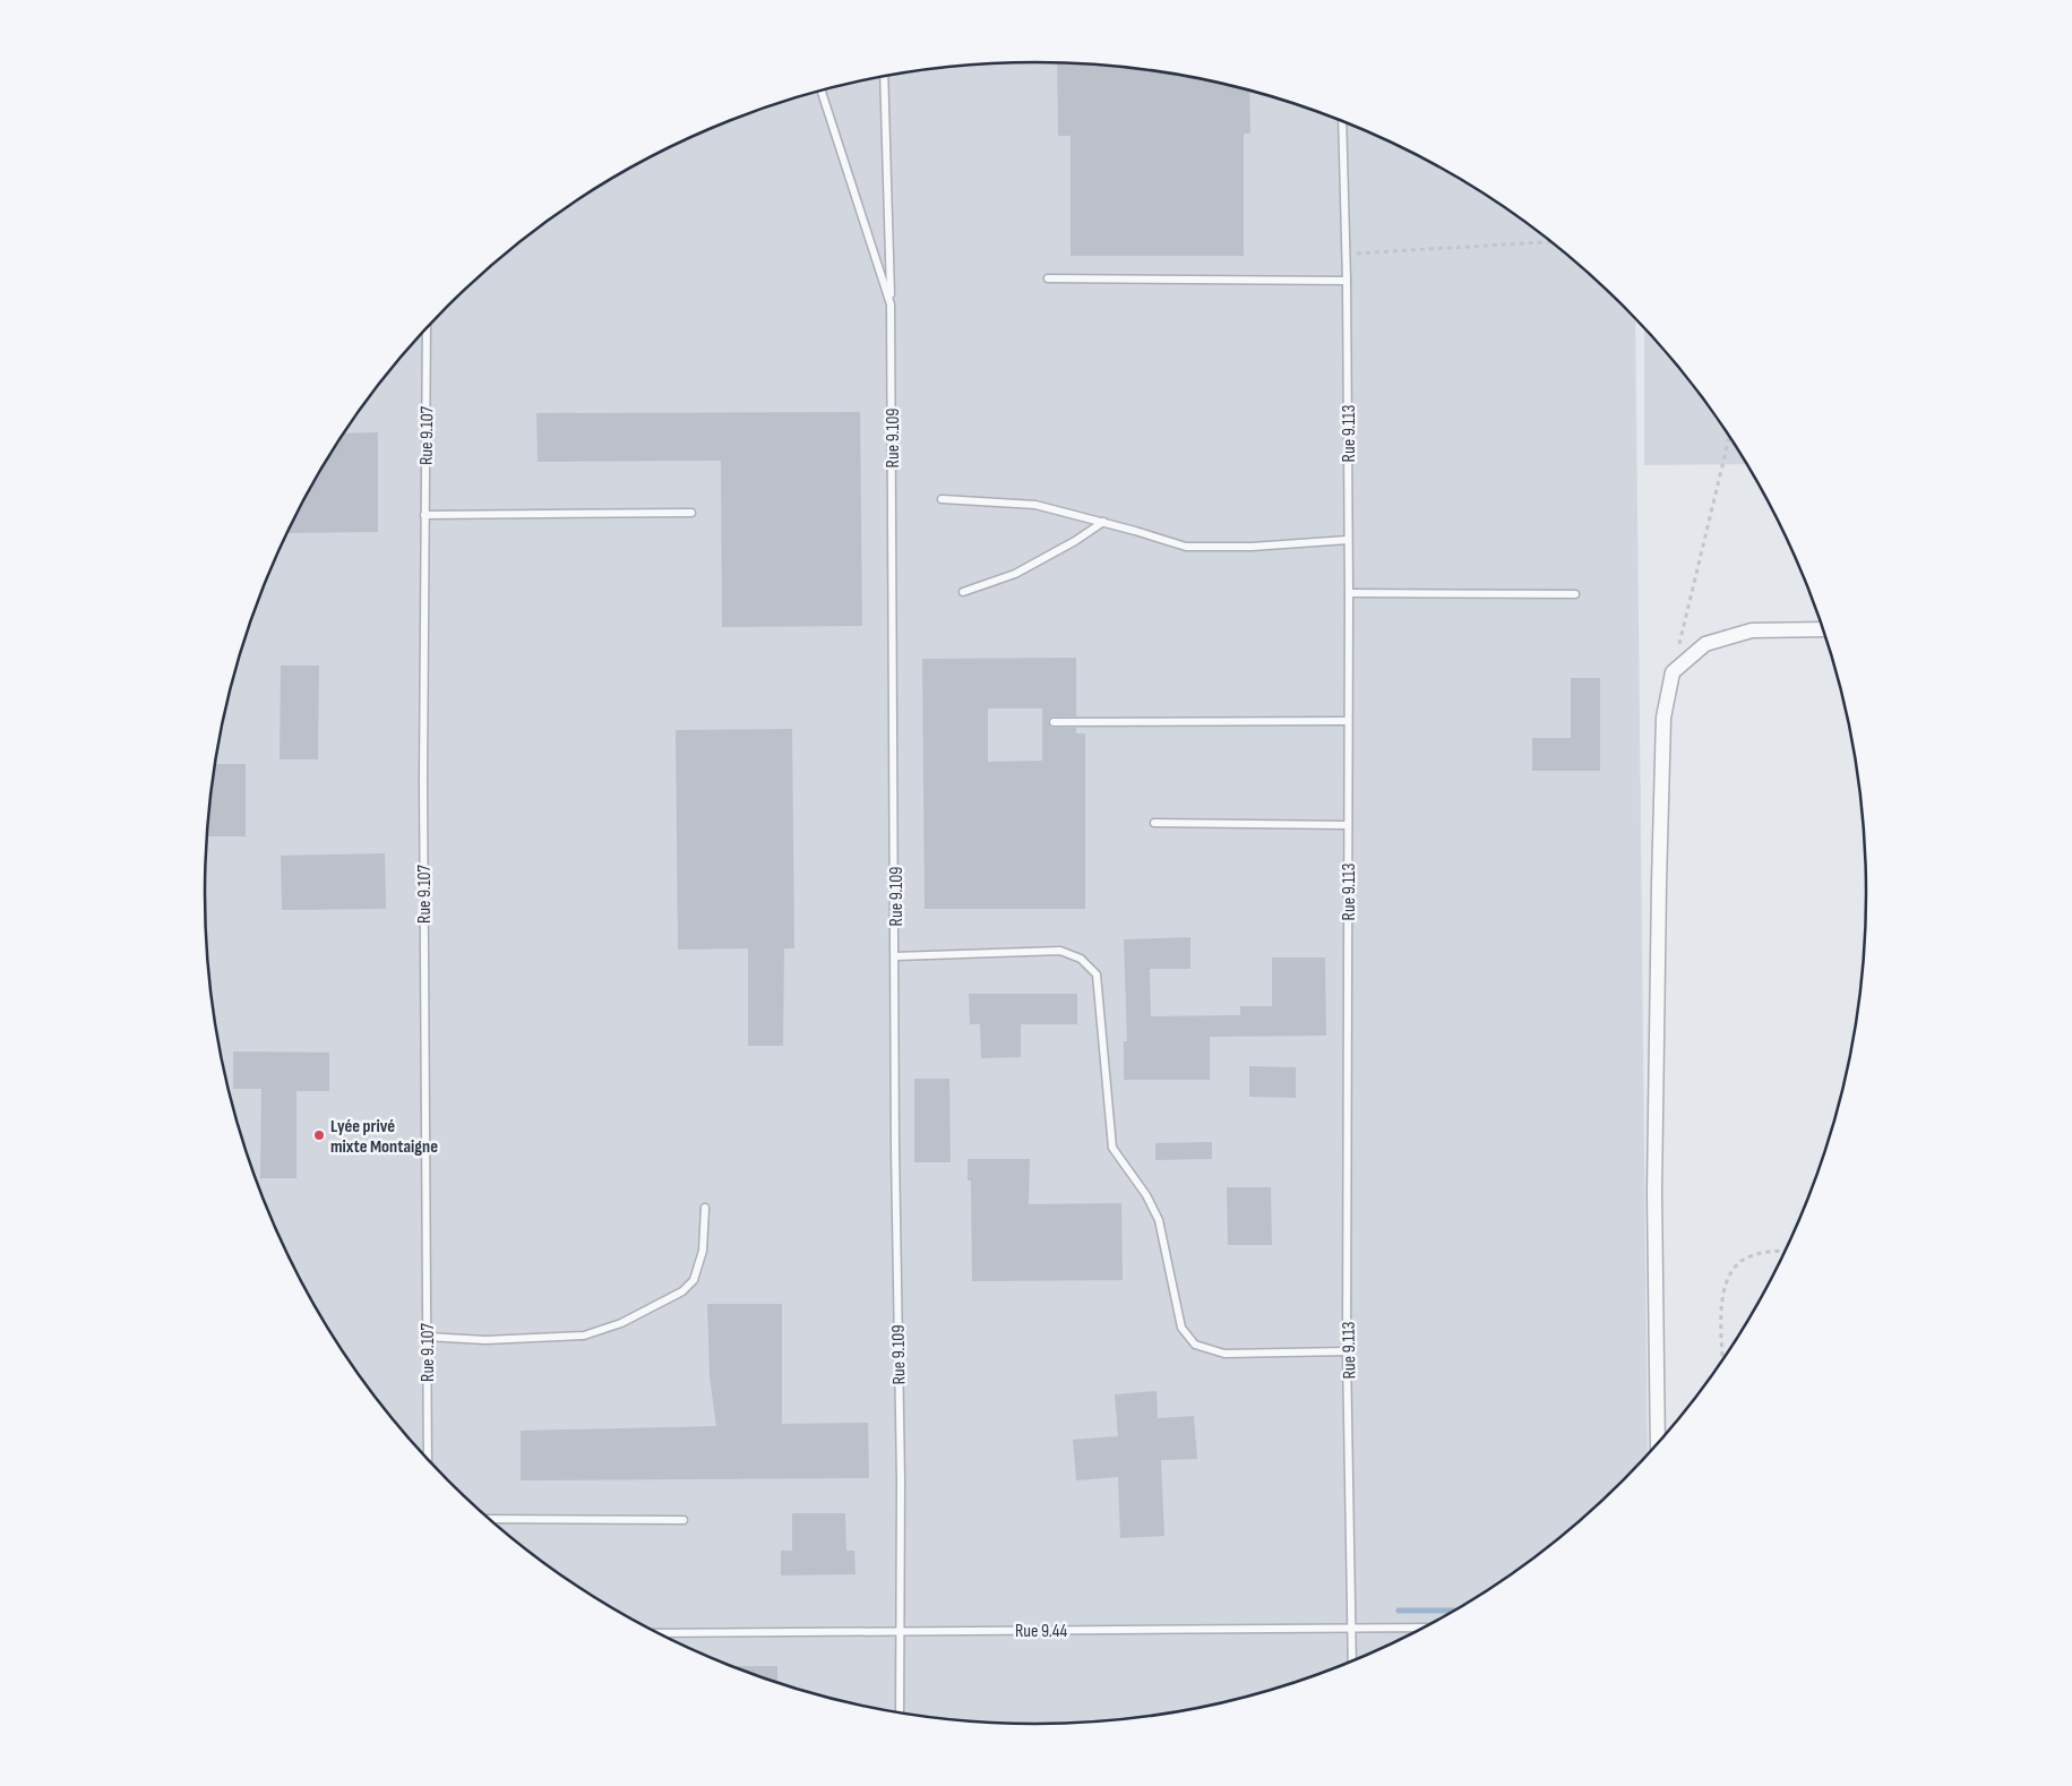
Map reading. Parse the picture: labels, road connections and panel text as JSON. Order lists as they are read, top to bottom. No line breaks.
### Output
{"streets":{"lane":["Rue 9.113","Rue 9.107","Rue 9.109","Rue 9.44"]},"crossings":[["Rue 9.113","Rue 9.44"],["Rue 9.109","Rue 9.44"]],"places":["Lyée privé mixte Montaigne"]}
